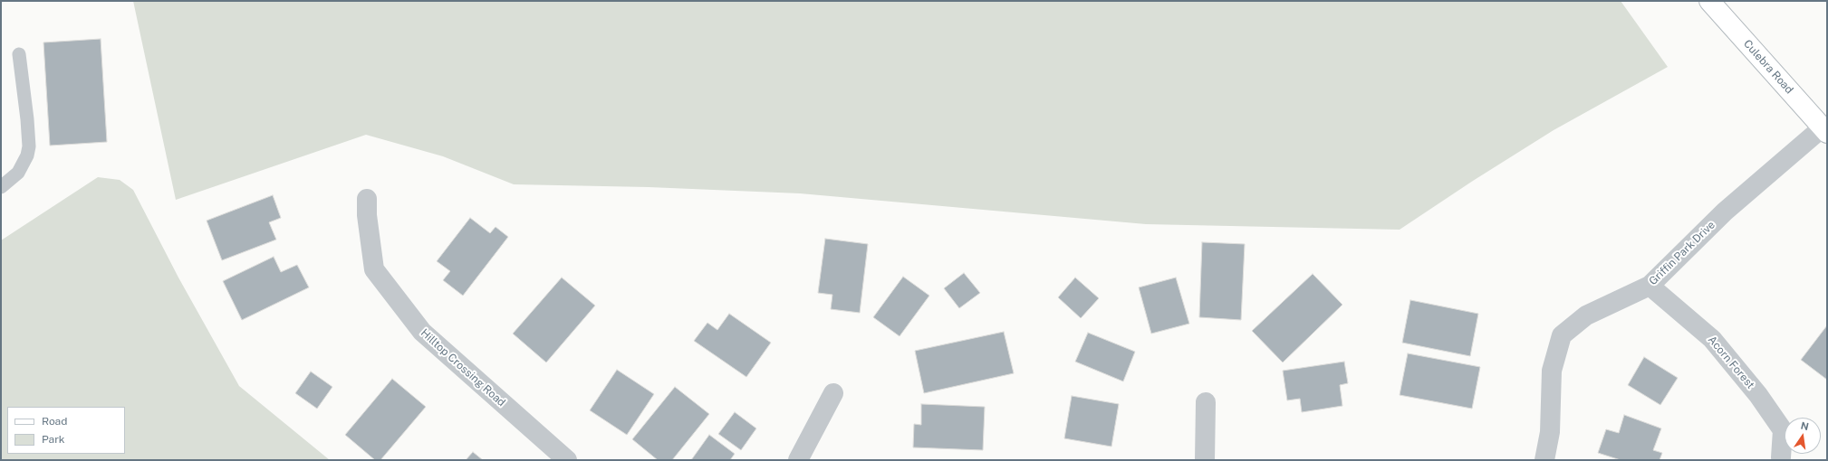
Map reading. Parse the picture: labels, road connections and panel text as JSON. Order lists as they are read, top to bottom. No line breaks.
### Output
{"streets":{"main road":["Culebra Road"],"street":["Griffin Park Drive","Acorn Forest","Hilltop Crossing Road"]},"crossings":[["Culebra Road","Griffin Park Drive"],["Griffin Park Drive","Acorn Forest"]],"legend":["Road","Park"],"north":"top"}
